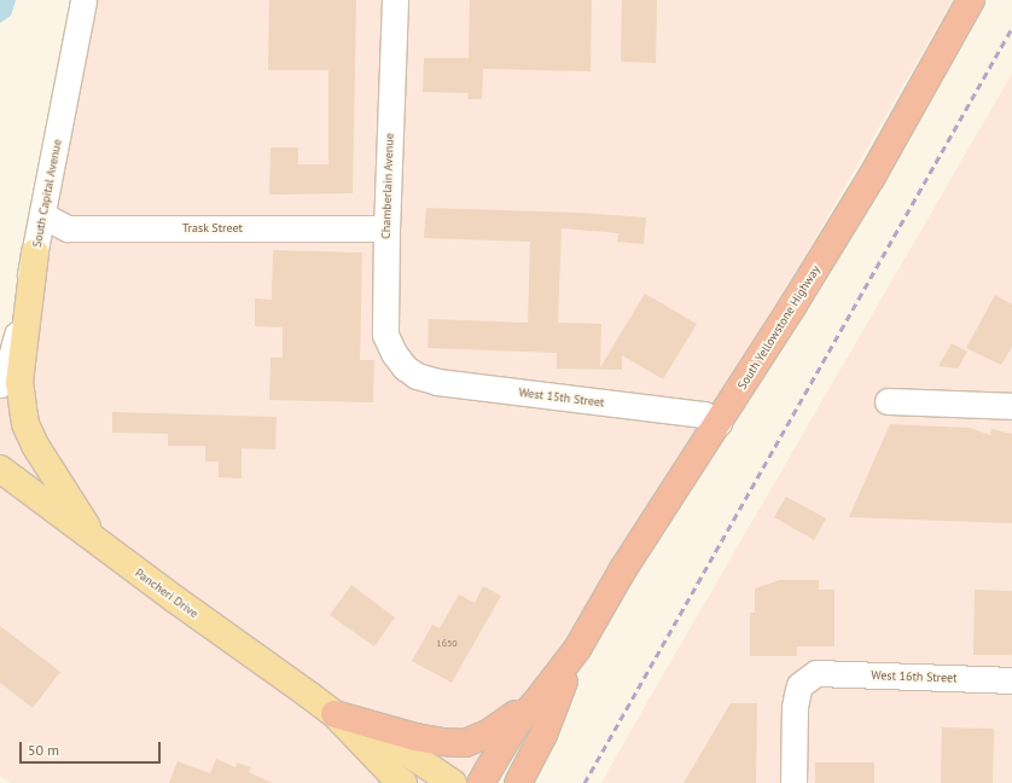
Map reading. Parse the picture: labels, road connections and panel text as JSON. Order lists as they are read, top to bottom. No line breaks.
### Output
{"streets":{"highway":["South Yellowstone Highway"],"main road":["Pancheri Drive"],"street":["Chamberlain Avenue","South Capital Avenue","Trask Street","West 15th Street","West 16th Street"]},"crossings":[["Chamberlain Avenue","Trask Street"],["Chamberlain Avenue","West 15th Street"],["South Capital Avenue","Trask Street"],["South Yellowstone Highway","West 15th Street"]],"house_numbers":["1650"],"scale_bar":"50 m"}
